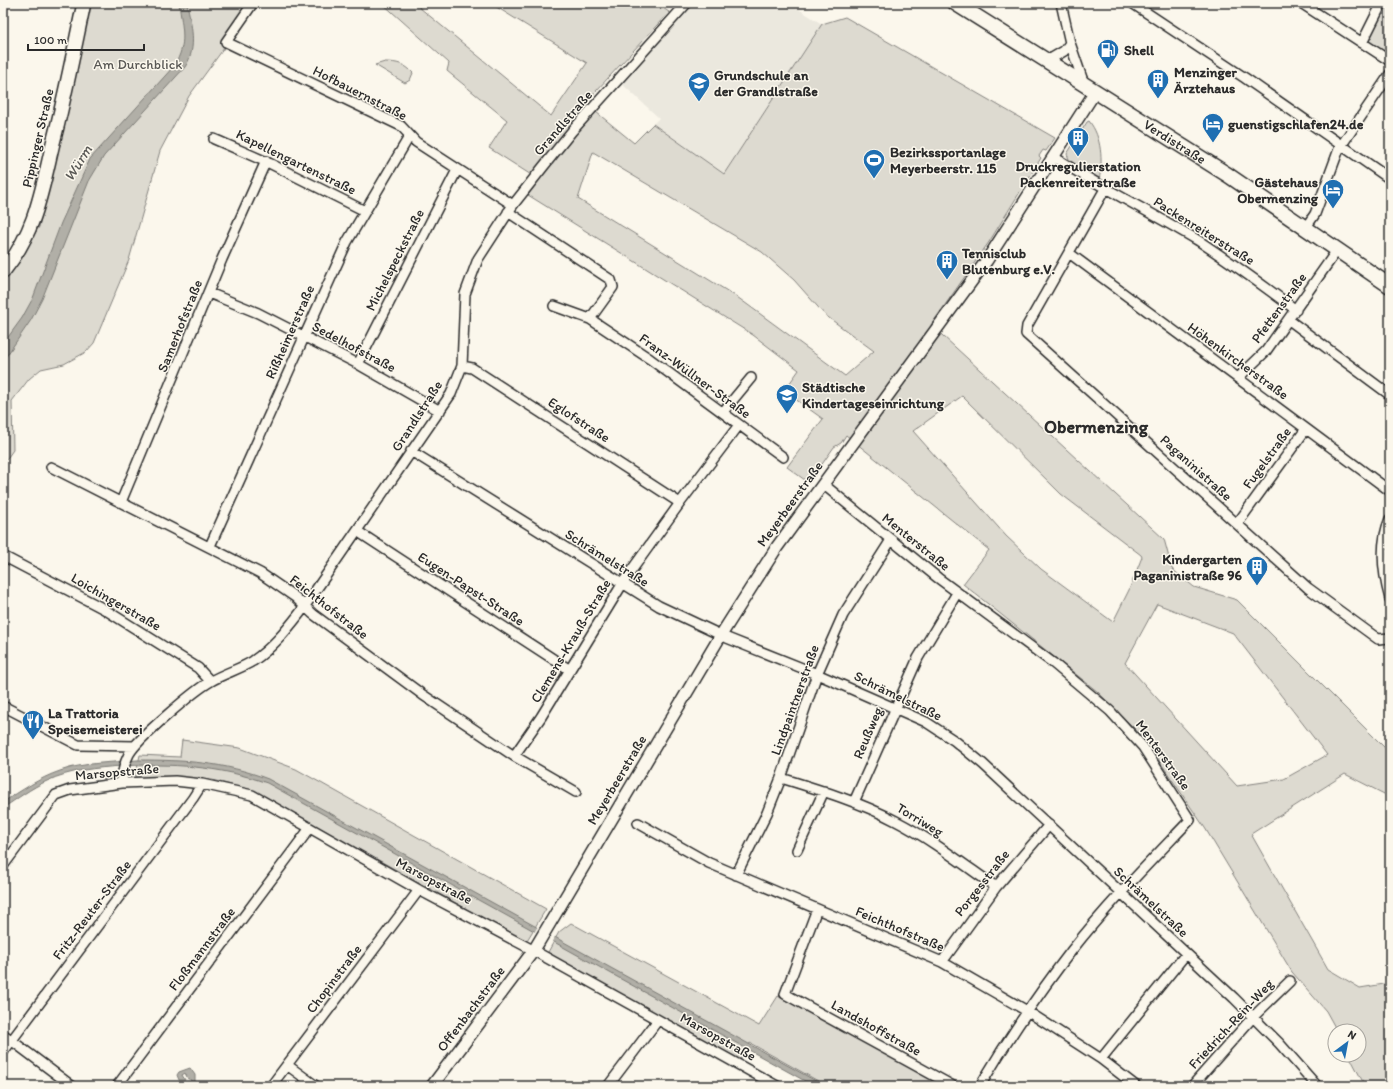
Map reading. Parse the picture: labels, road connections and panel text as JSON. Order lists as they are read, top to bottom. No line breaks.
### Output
{"streets":{"main road":["Pippinger Straße","Verdistraße"],"street":["Hofbauernstraße","Grandlstraße","Kapellengartenstraße","Packenreiterstraße","Michelspeckstraße","Pfettenstraße","Samerhofstraße","Rißheimerstraße","Sedelhofstraße","Höhenkircherstraße","Franz-Wüllner-Straße","Eglofstraße","Fugelstraße","Paganinistraße","Meyerbeerstraße","Menterstraße","Schrämelstraße","Eugen-Papst-Straße","Loichingerstraße","Feichthofstraße","Clemens-Krauß-Straße","Lindpaintnerstraße","Reußweg","Marsopstraße","Torriweg","Porgesstraße","Fritz-Reuter-Straße","Floßmannstraße","Chopinstraße","Offenbachstraße","Friedrich-Rein-Weg","Landshoffstraße"]},"crossings":[["Hofbauernstraße","Grandlstraße"],["Hofbauernstraße","Michelspeckstraße"],["Hofbauernstraße","Rißheimerstraße"],["Grandlstraße","Sedelhofstraße"],["Grandlstraße","Eglofstraße"],["Grandlstraße","Schrämelstraße"],["Grandlstraße","Eugen-Papst-Straße"],["Grandlstraße","Loichingerstraße"],["Grandlstraße","Feichthofstraße"],["Grandlstraße","Marsopstraße"],["Verdistraße","Pfettenstraße"],["Verdistraße","Meyerbeerstraße"],["Kapellengartenstraße","Samerhofstraße"],["Kapellengartenstraße","Rißheimerstraße"],["Packenreiterstraße","Pfettenstraße"],["Packenreiterstraße","Paganinistraße"],["Packenreiterstraße","Meyerbeerstraße"],["Michelspeckstraße","Sedelhofstraße"],["Pfettenstraße","Höhenkircherstraße"],["Samerhofstraße","Sedelhofstraße"],["Samerhofstraße","Feichthofstraße"],["Rißheimerstraße","Sedelhofstraße"],["Rißheimerstraße","Feichthofstraße"],["Höhenkircherstraße","Fugelstraße"],["Höhenkircherstraße","Paganinistraße"],["Franz-Wüllner-Straße","Clemens-Krauß-Straße"],["Eglofstraße","Clemens-Krauß-Straße"],["Fugelstraße","Paganinistraße"],["Meyerbeerstraße","Menterstraße"],["Meyerbeerstraße","Schrämelstraße"],["Meyerbeerstraße","Marsopstraße"],["Meyerbeerstraße","Offenbachstraße"],["Menterstraße","Schrämelstraße"],["Menterstraße","Feichthofstraße"],["Menterstraße","Lindpaintnerstraße"],["Menterstraße","Reußweg"],["Schrämelstraße","Clemens-Krauß-Straße"],["Schrämelstraße","Lindpaintnerstraße"],["Schrämelstraße","Reußweg"],["Schrämelstraße","Porgesstraße"],["Schrämelstraße","Friedrich-Rein-Weg"],["Eugen-Papst-Straße","Clemens-Krauß-Straße"],["Feichthofstraße","Clemens-Krauß-Straße"],["Feichthofstraße","Lindpaintnerstraße"],["Feichthofstraße","Porgesstraße"],["Feichthofstraße","Landshoffstraße"],["Lindpaintnerstraße","Torriweg"],["Reußweg","Torriweg"],["Marsopstraße","Fritz-Reuter-Straße"],["Marsopstraße","Floßmannstraße"],["Marsopstraße","Chopinstraße"],["Marsopstraße","Offenbachstraße"],["Torriweg","Porgesstraße"]],"districts":["Obermenzing"],"water":["Würm"],"parks":["Am Durchblick"],"places":{"fuel station":["Shell"],"building":["Menzinger Ärztehaus","Druckregulierstation Packenreiterstraße","Tennisclub Blutenburg e.V.","Kindergarten Paganinistraße 96"],"school or university":["Grundschule an der Grandlstraße","Städtische Kindertageseinrichtung"],"hotel":["guenstigschlafen24.de","Gästehaus Obermenzing"],"sports":["Bezirkssportanlage Meyerbeerstr. 115"],"restaurant":["La Trattoria Speisemeisterei"]},"scale_bar":"100 m","north":"top right"}
